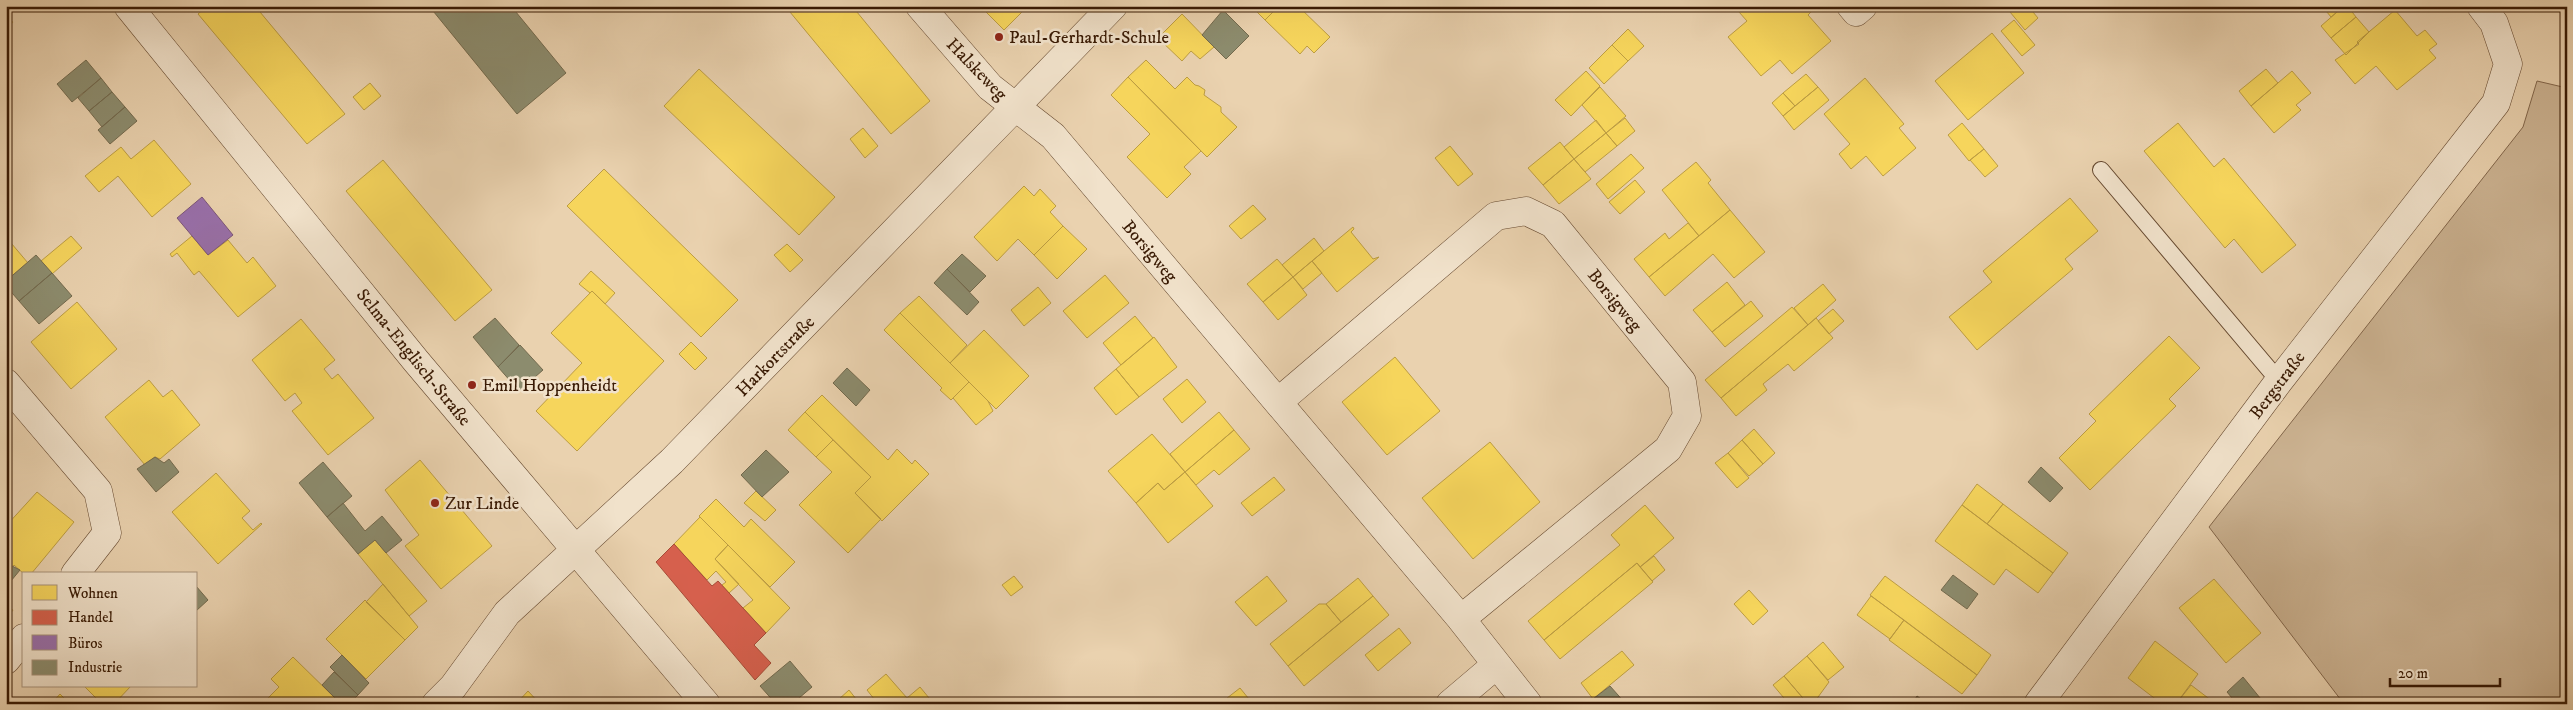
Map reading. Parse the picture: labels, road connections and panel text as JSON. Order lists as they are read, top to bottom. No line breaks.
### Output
{"streets":{"street":["Halskeweg","Borsigweg","Harkortstraße","Selma-Englisch-Straße","Bergstraße"]},"crossings":[["Halskeweg","Borsigweg"],["Halskeweg","Harkortstraße"],["Borsigweg","Harkortstraße"],["Harkortstraße","Selma-Englisch-Straße"]],"places":["Paul-Gerhardt-Schule","Emil Hoppenheidt","Zur Linde"],"legend":["Wohnen","Handel","Büros","Industrie"],"scale_bar":"20 m"}
